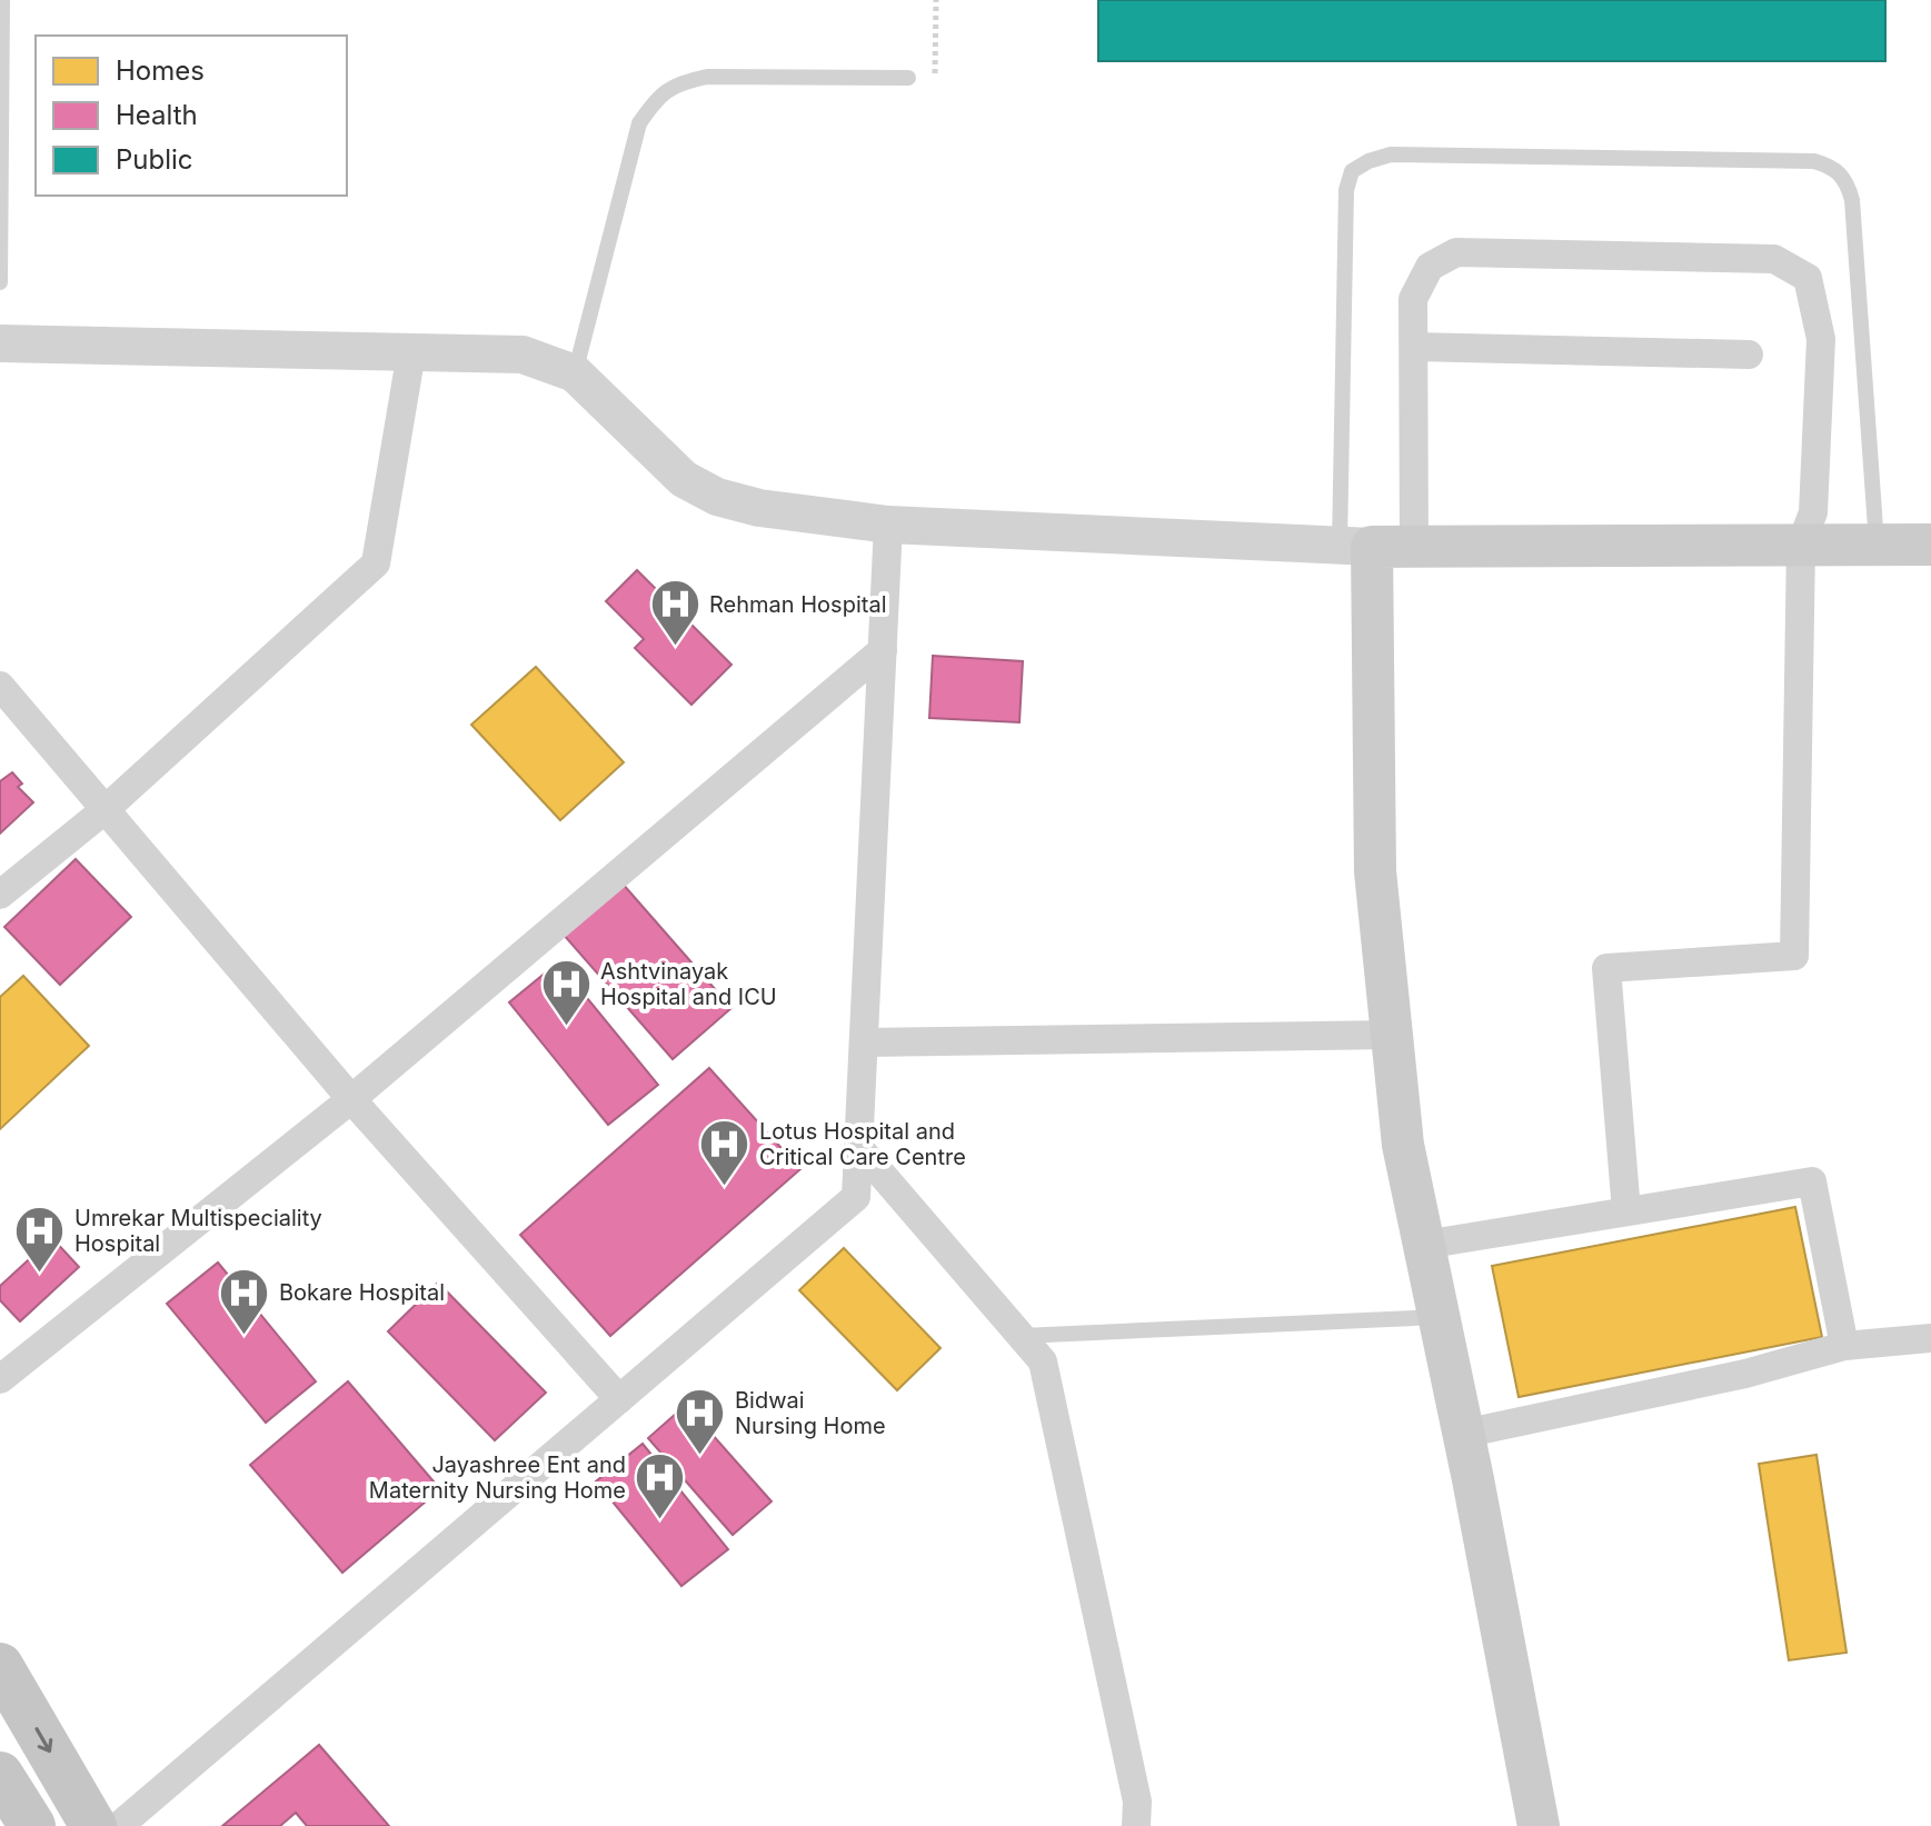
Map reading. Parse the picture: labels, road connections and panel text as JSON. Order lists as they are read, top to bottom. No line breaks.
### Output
{"places":{"hospital":["Rehman Hospital","Ashtvinayak Hospital and ICU","Lotus Hospital and Critical Care Centre","Umrekar Multispeciality Hospital","Bokare Hospital","Bidwai Nursing Home","Jayashree Ent and Maternity Nursing Home"]},"legend":["Homes","Health","Public"]}
